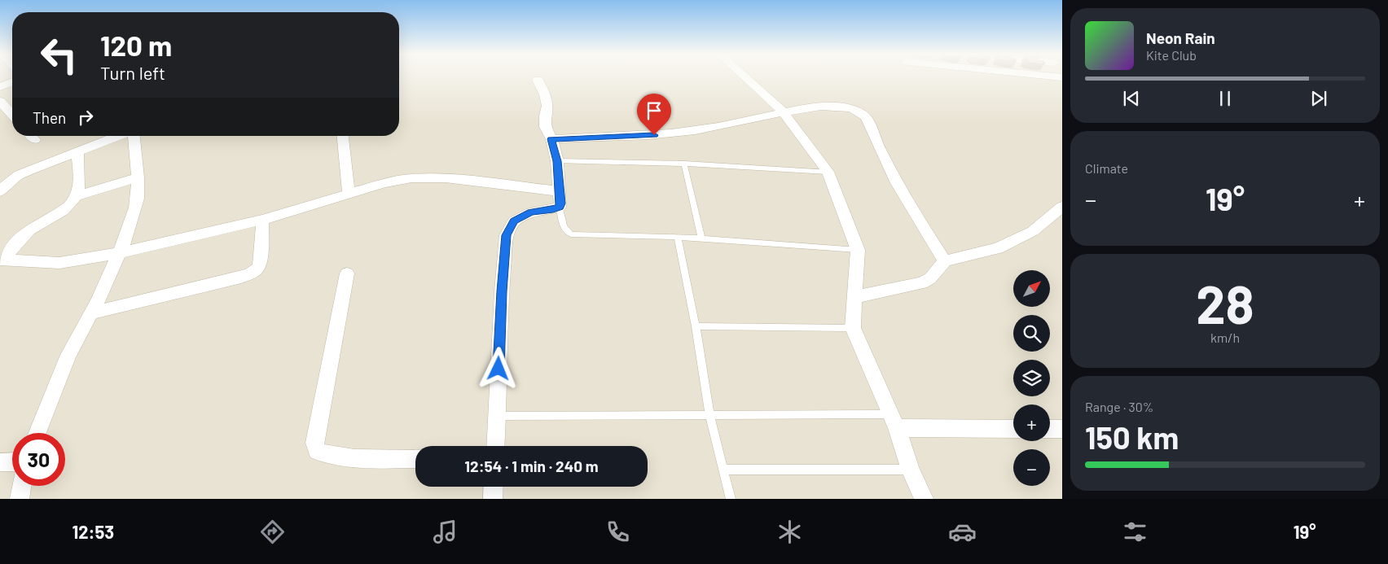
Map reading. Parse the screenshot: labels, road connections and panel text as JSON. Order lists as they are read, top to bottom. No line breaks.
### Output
{"north":"top right","page":{"turn":["120 m","Turn left"],"song":["Neon Rain","Kite Club"],"then":"Then","tile":["Climate",["28","km/h"],["Range · 30%","150 km"]],"heat":["−","19°","+"],"map_buttons":["+","−"],"limit":"30","trip":"12:54 · 1 min · 240 m","tabs":["12:53","19°"]}}
